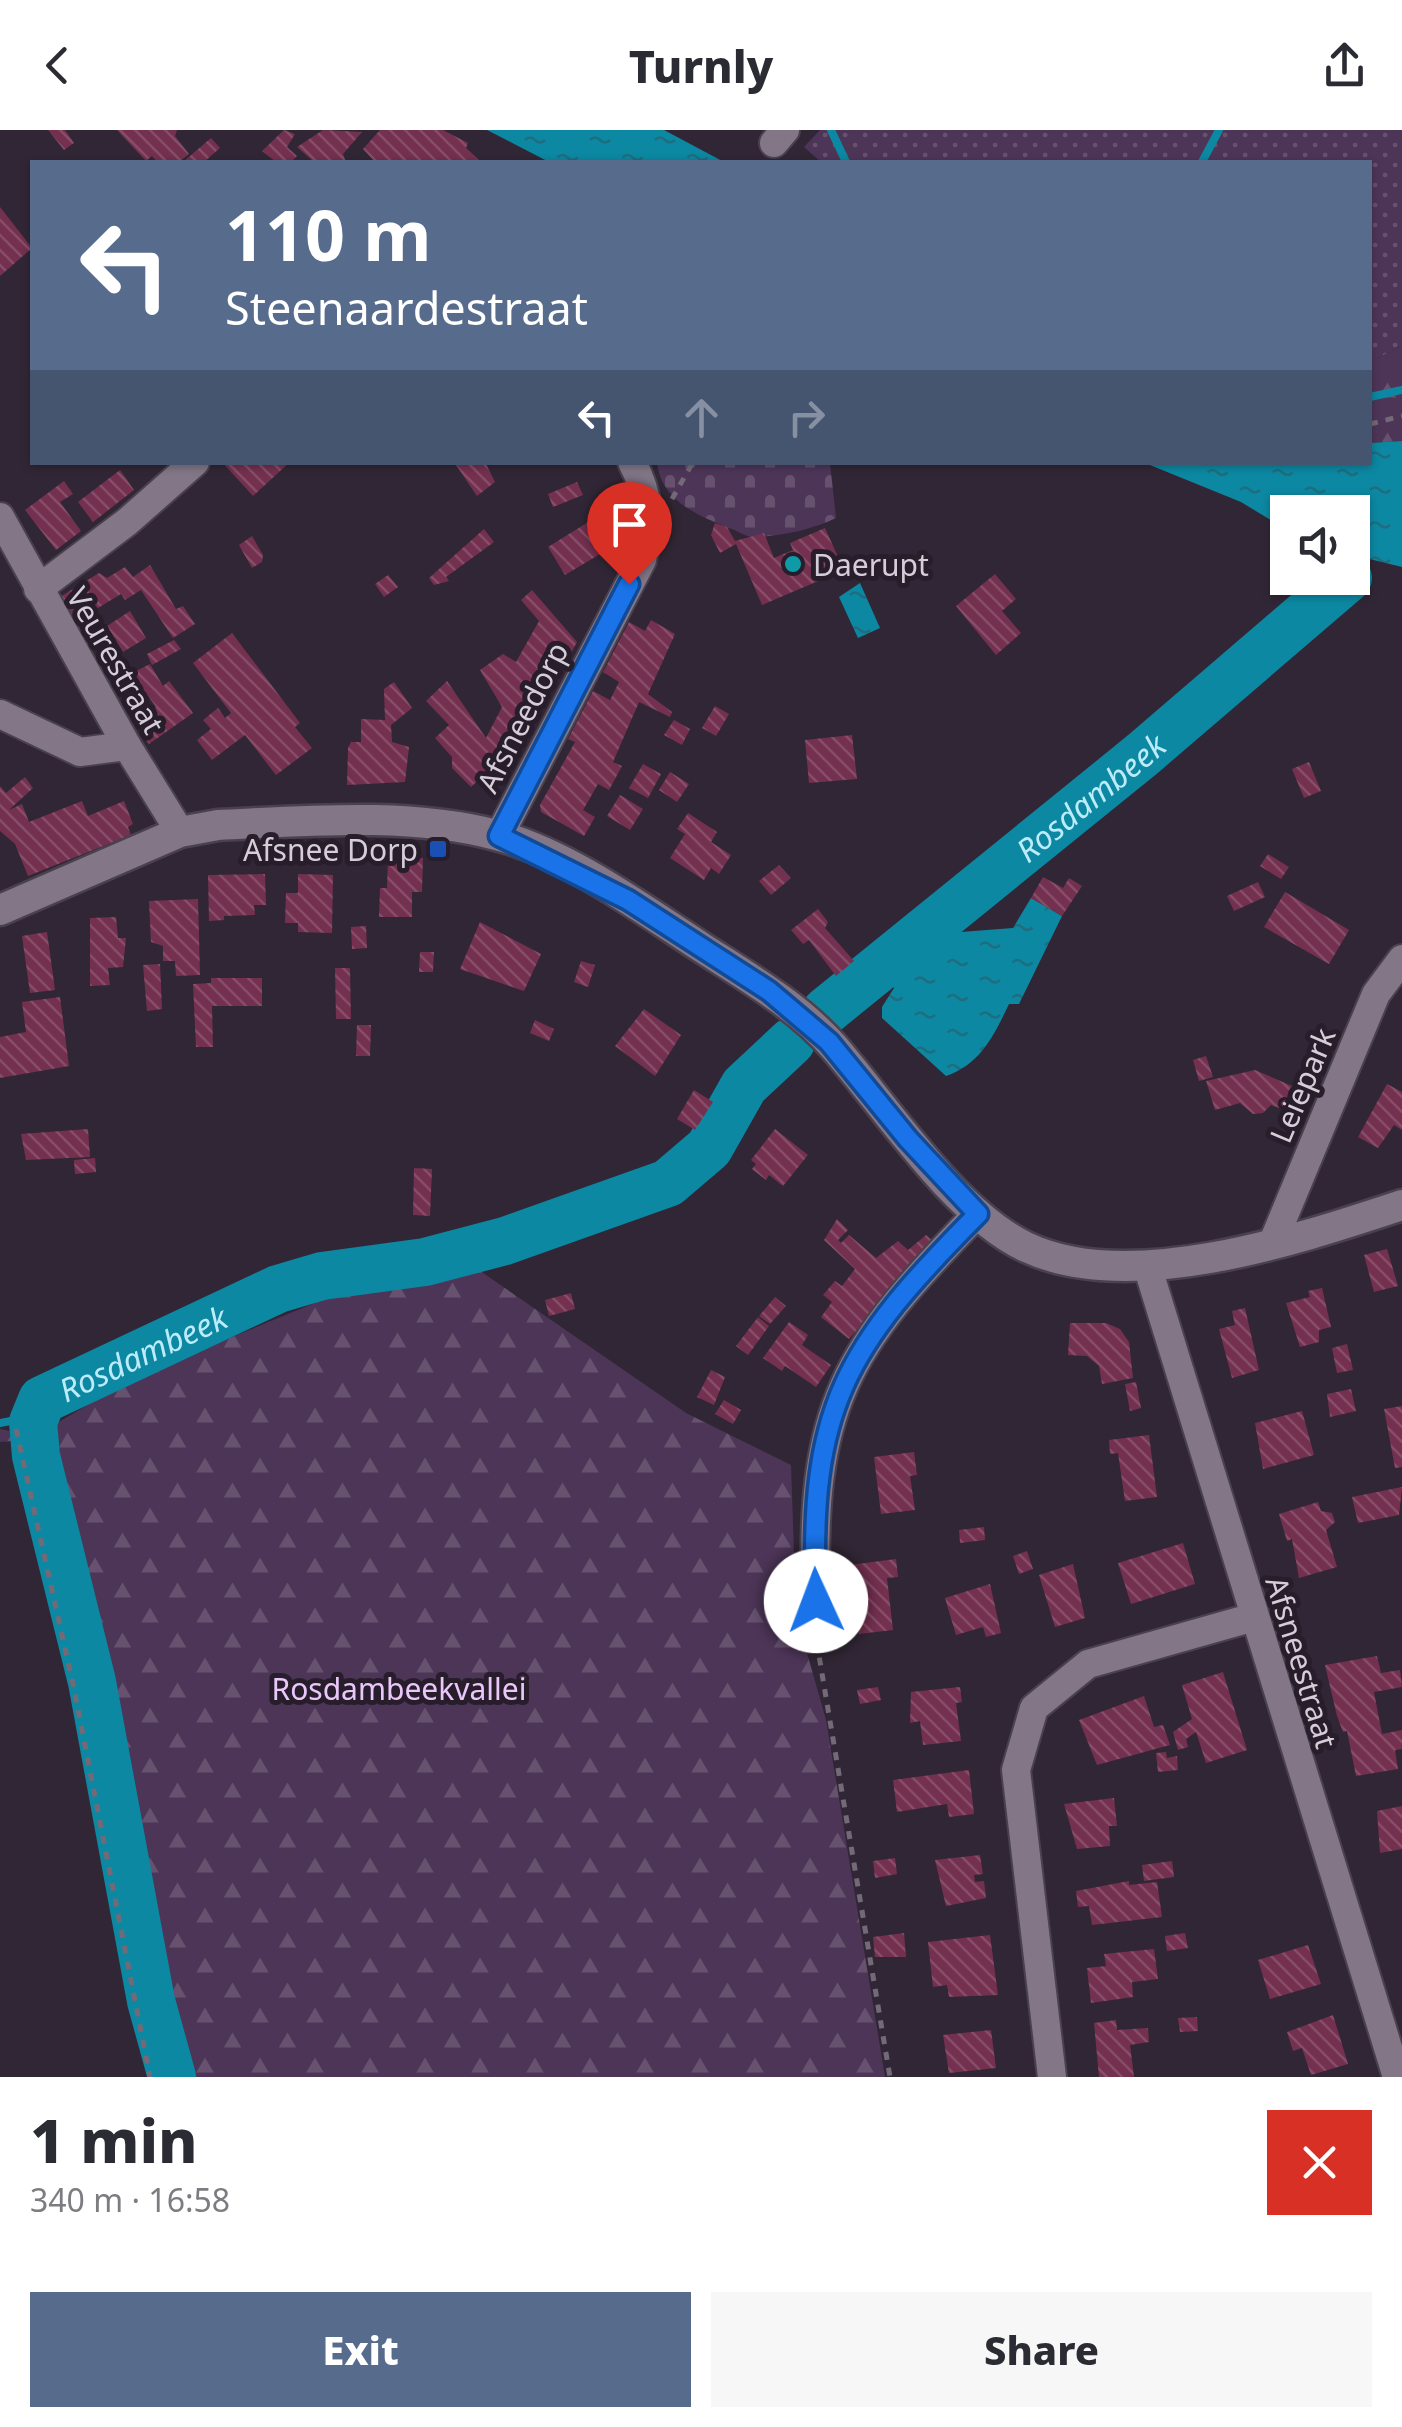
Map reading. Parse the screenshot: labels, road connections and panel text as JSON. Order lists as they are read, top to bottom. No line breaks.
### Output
{"streets":{"street":["Veurestraat","Afsneedorp","Leiepark","Afsneestraat"]},"water":["Rosdambeek"],"parks":["Rosdambeekvallei"],"places":{"other":["Daerupt"],"transit":["Afsnee Dorp"]},"page":{"header":"Turnly","turn":["110 m","Steenaardestraat"],"heading":["1 min","340 m · 16:58"],"buttons":["Exit","Share"]}}
